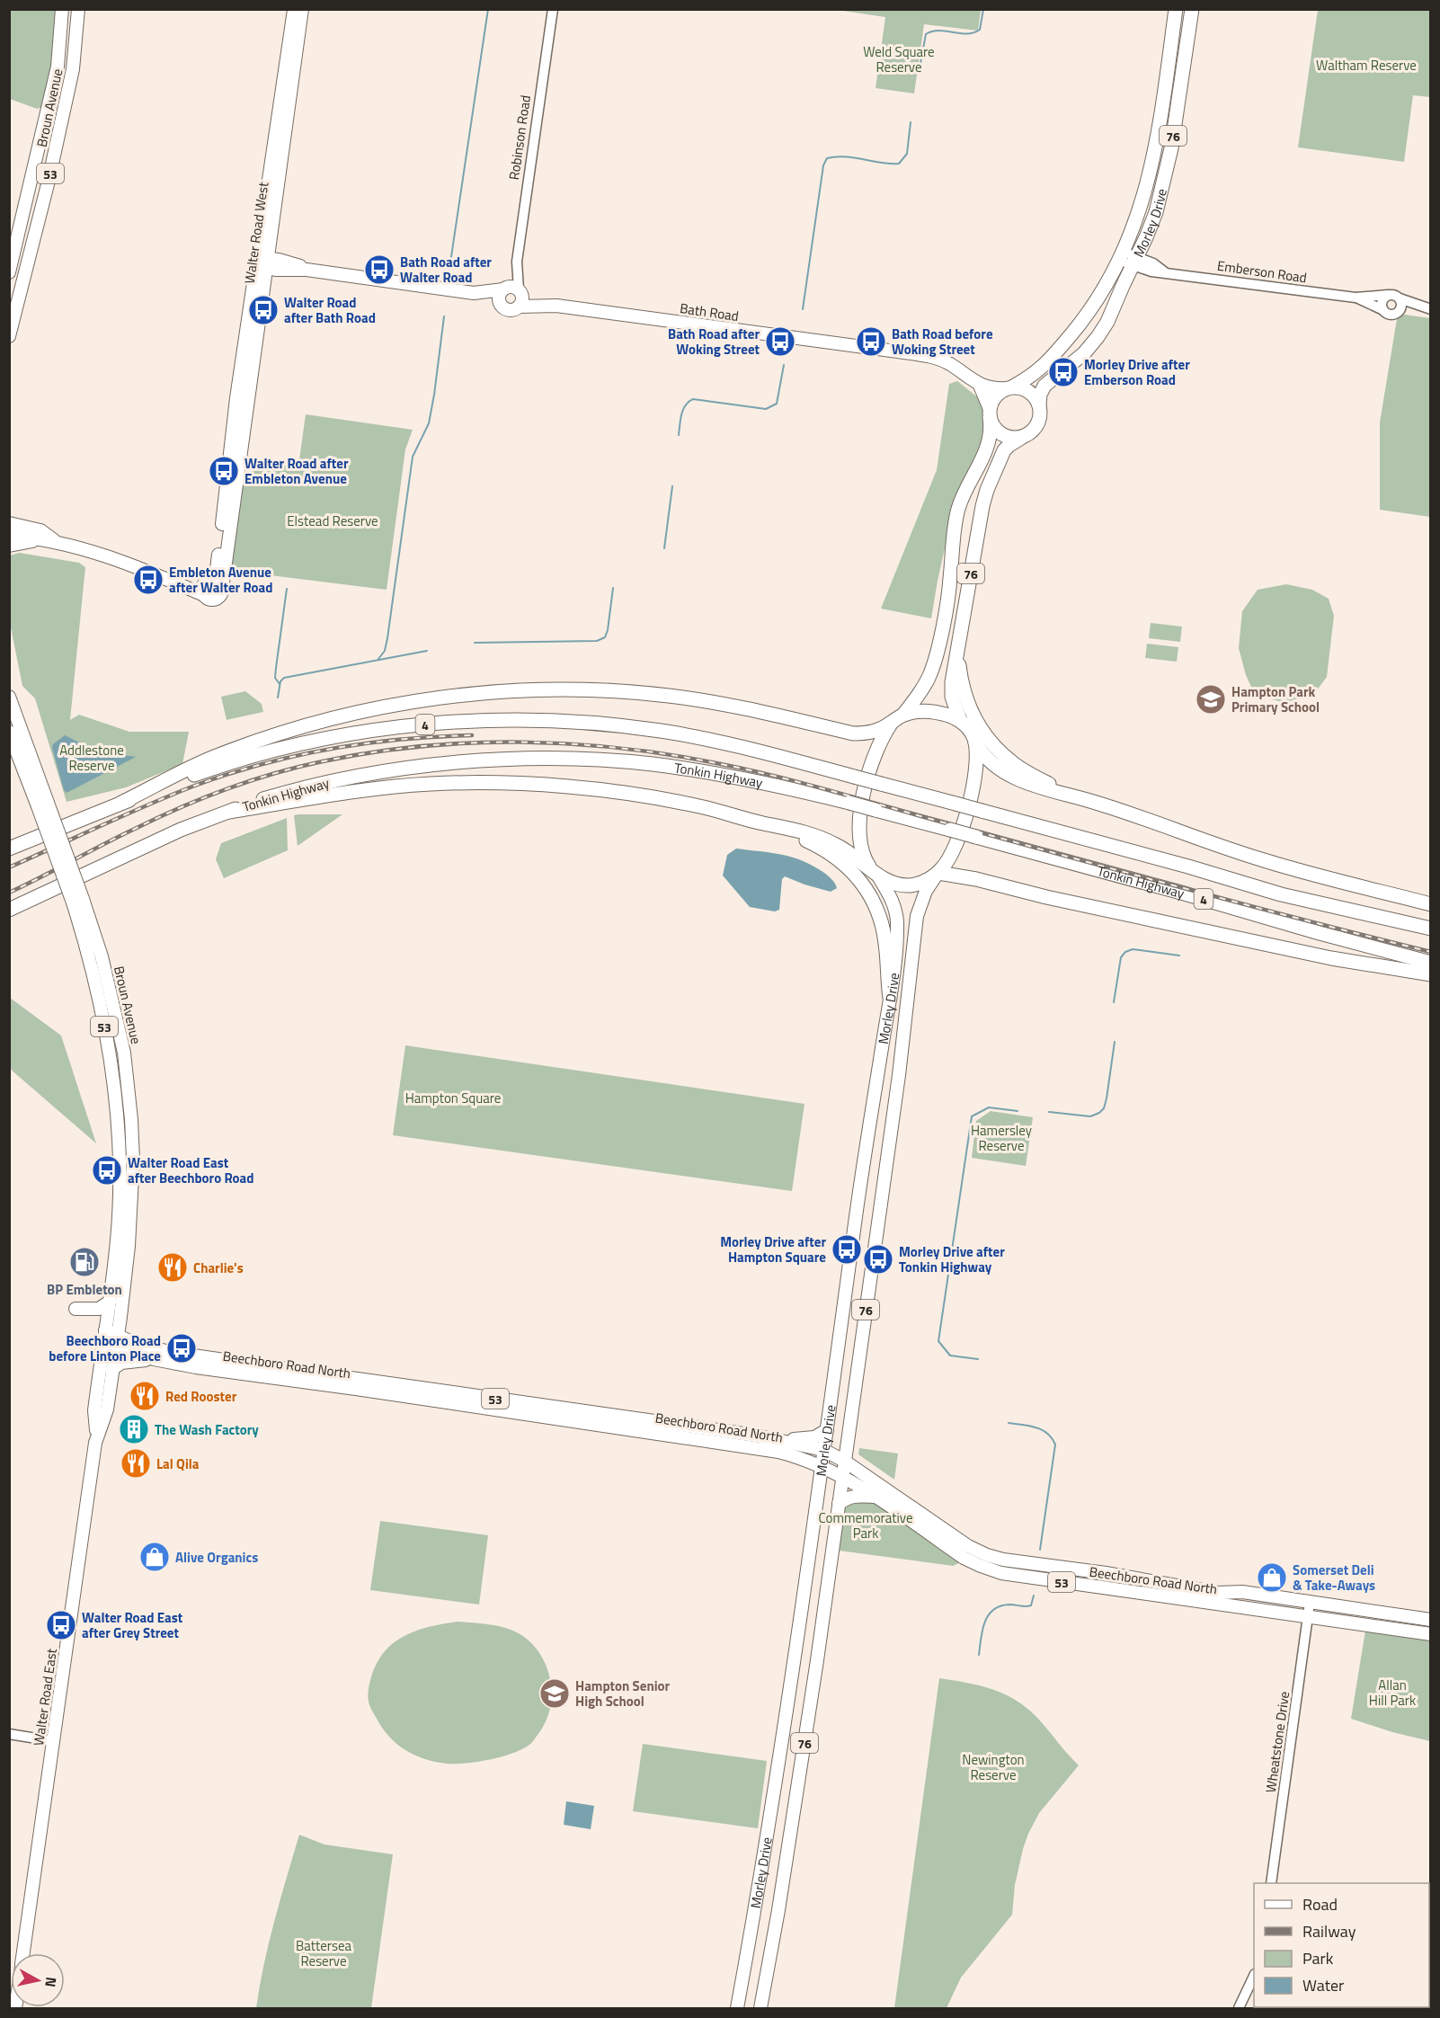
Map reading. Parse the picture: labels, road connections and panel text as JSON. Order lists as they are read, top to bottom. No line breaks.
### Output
{"streets":{"highway":["76","Morley Drive","4","Tonkin Highway"],"main road":["Broun Avenue","Robinson Road","53","Walter Road West","Bath Road","Beechboro Road North","Walter Road East"],"street":["Emberson Road","Wheatstone Drive"]},"crossings":[["Broun Avenue","Beechboro Road North"],["Broun Avenue","Walter Road East"],["76","Morley Drive"],["76","Bath Road"],["Robinson Road","Bath Road"],["Morley Drive","Emberson Road"],["Morley Drive","Bath Road"],["Morley Drive","Beechboro Road North"],["Walter Road West","Bath Road"],["Beechboro Road North","Walter Road East"],["Beechboro Road North","Wheatstone Drive"]],"parks":["Weld Square Reserve","Waltham Reserve","Elstead Reserve","Addlestone Reserve","Hampton Square","Hamersley Reserve","Commemorative Park","Allan Hill Park","Newington Reserve","Battersea Reserve"],"places":{"bus stop":["Bath Road after Walter Road","Walter Road after Bath Road","Bath Road after Woking Street","Bath Road before Woking Street","Morley Drive after Emberson Road","Walter Road after Embleton Avenue","Embleton Avenue after Walter Road","Walter Road East after Beechboro Road","Morley Drive after Hampton Square","Morley Drive after Tonkin Highway","Beechboro Road before Linton Place","Walter Road East after Grey Street"],"school or university":["Hampton Park Primary School","Hampton Senior High School"],"fuel station":["BP Embleton"],"restaurant":["Charlie's","Red Rooster","Lal Qila"],"building":["The Wash Factory"],"shop":["Alive Organics","Somerset Deli & Take-Aways"]},"legend":["Road","Railway","Park","Water"],"north":"right"}
